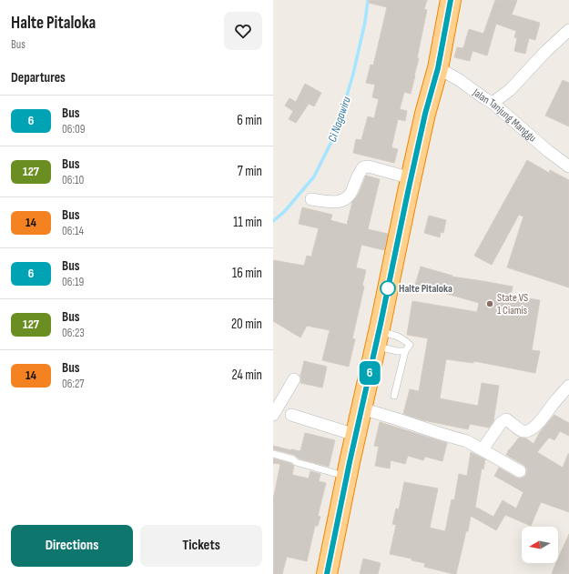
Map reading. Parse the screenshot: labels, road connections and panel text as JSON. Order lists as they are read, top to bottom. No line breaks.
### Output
{"streets":{"street":["Jalan Tanjung Manggu"]},"water":["Ci Nagawiru"],"places":["Halte Pitaloka","State VS 1 Ciamis"],"lines":["bus line 6"],"north":"left","page":{"heading":[["Halte Pitaloka","Bus"],"Departures"],"on_map":"6","list":[{"mark":"6","name":"Bus","note":"06:09","value":"6 min"},{"mark":"127","name":"Bus","note":"06:10","value":"7 min"},{"mark":"14","name":"Bus","note":"06:14","value":"11 min"},{"mark":"6","name":"Bus","note":"06:19","value":"16 min"},{"mark":"127","name":"Bus","note":"06:23","value":"20 min"},{"mark":"14","name":"Bus","note":"06:27","value":"24 min"}],"buttons":["Directions","Tickets"]}}
